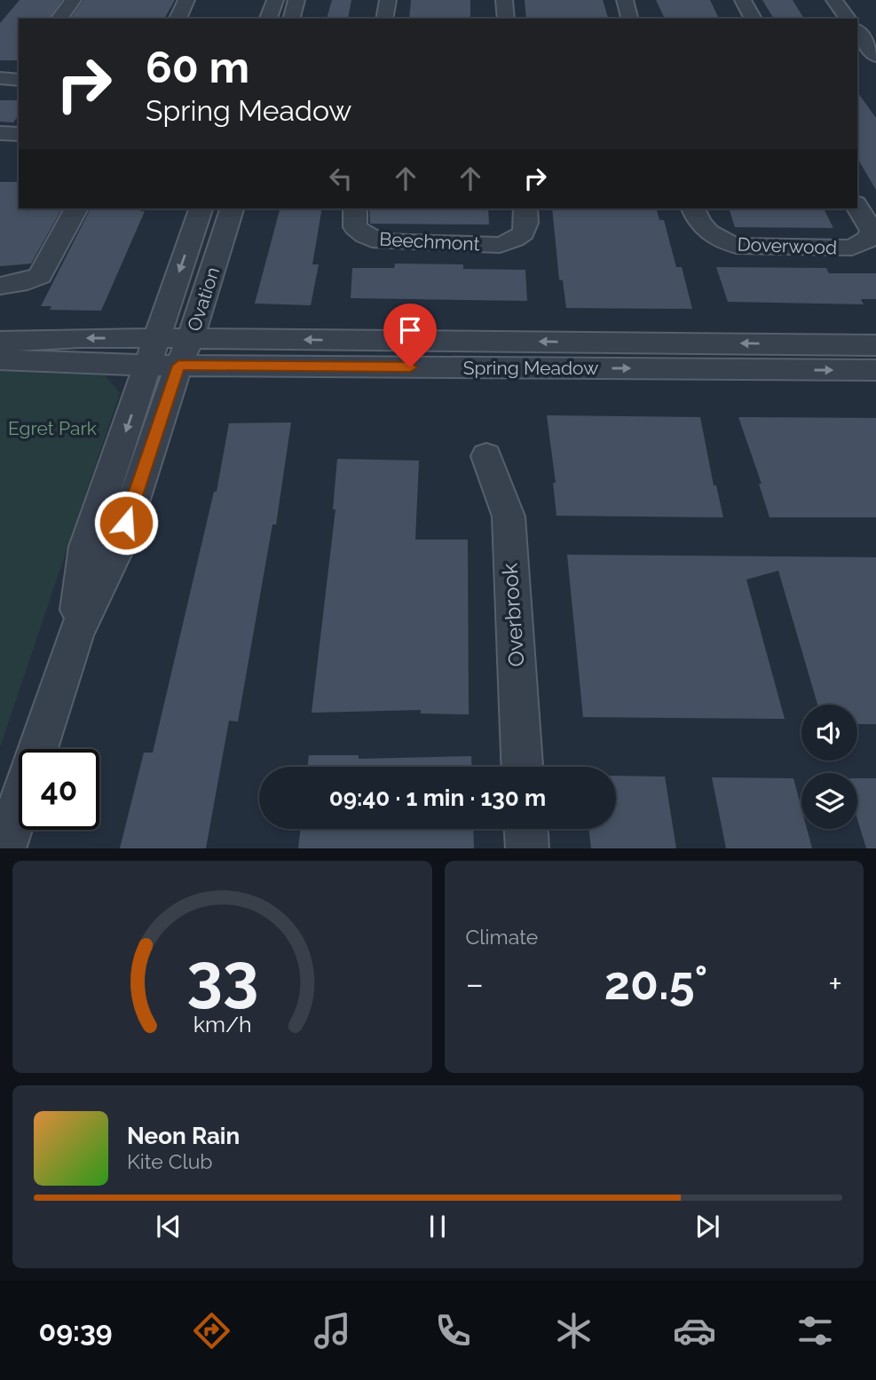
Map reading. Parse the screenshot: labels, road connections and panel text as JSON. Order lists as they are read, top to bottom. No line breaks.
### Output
{"streets":{"street":["Beechmont","Doverwood","Ovation","Spring Meadow","Overbrook"]},"crossings":[["Ovation","Spring Meadow"]],"parks":["Egret Park"],"page":{"turn":["60 m","Spring Meadow"],"limit":"40","trip":"09:40 · 1 min · 130 m","tile":"Climate","heat":["−","20.5°","+"],"song":["Neon Rain","Kite Club"],"tabs":"09:39","gauge":["33","km/h"]}}
